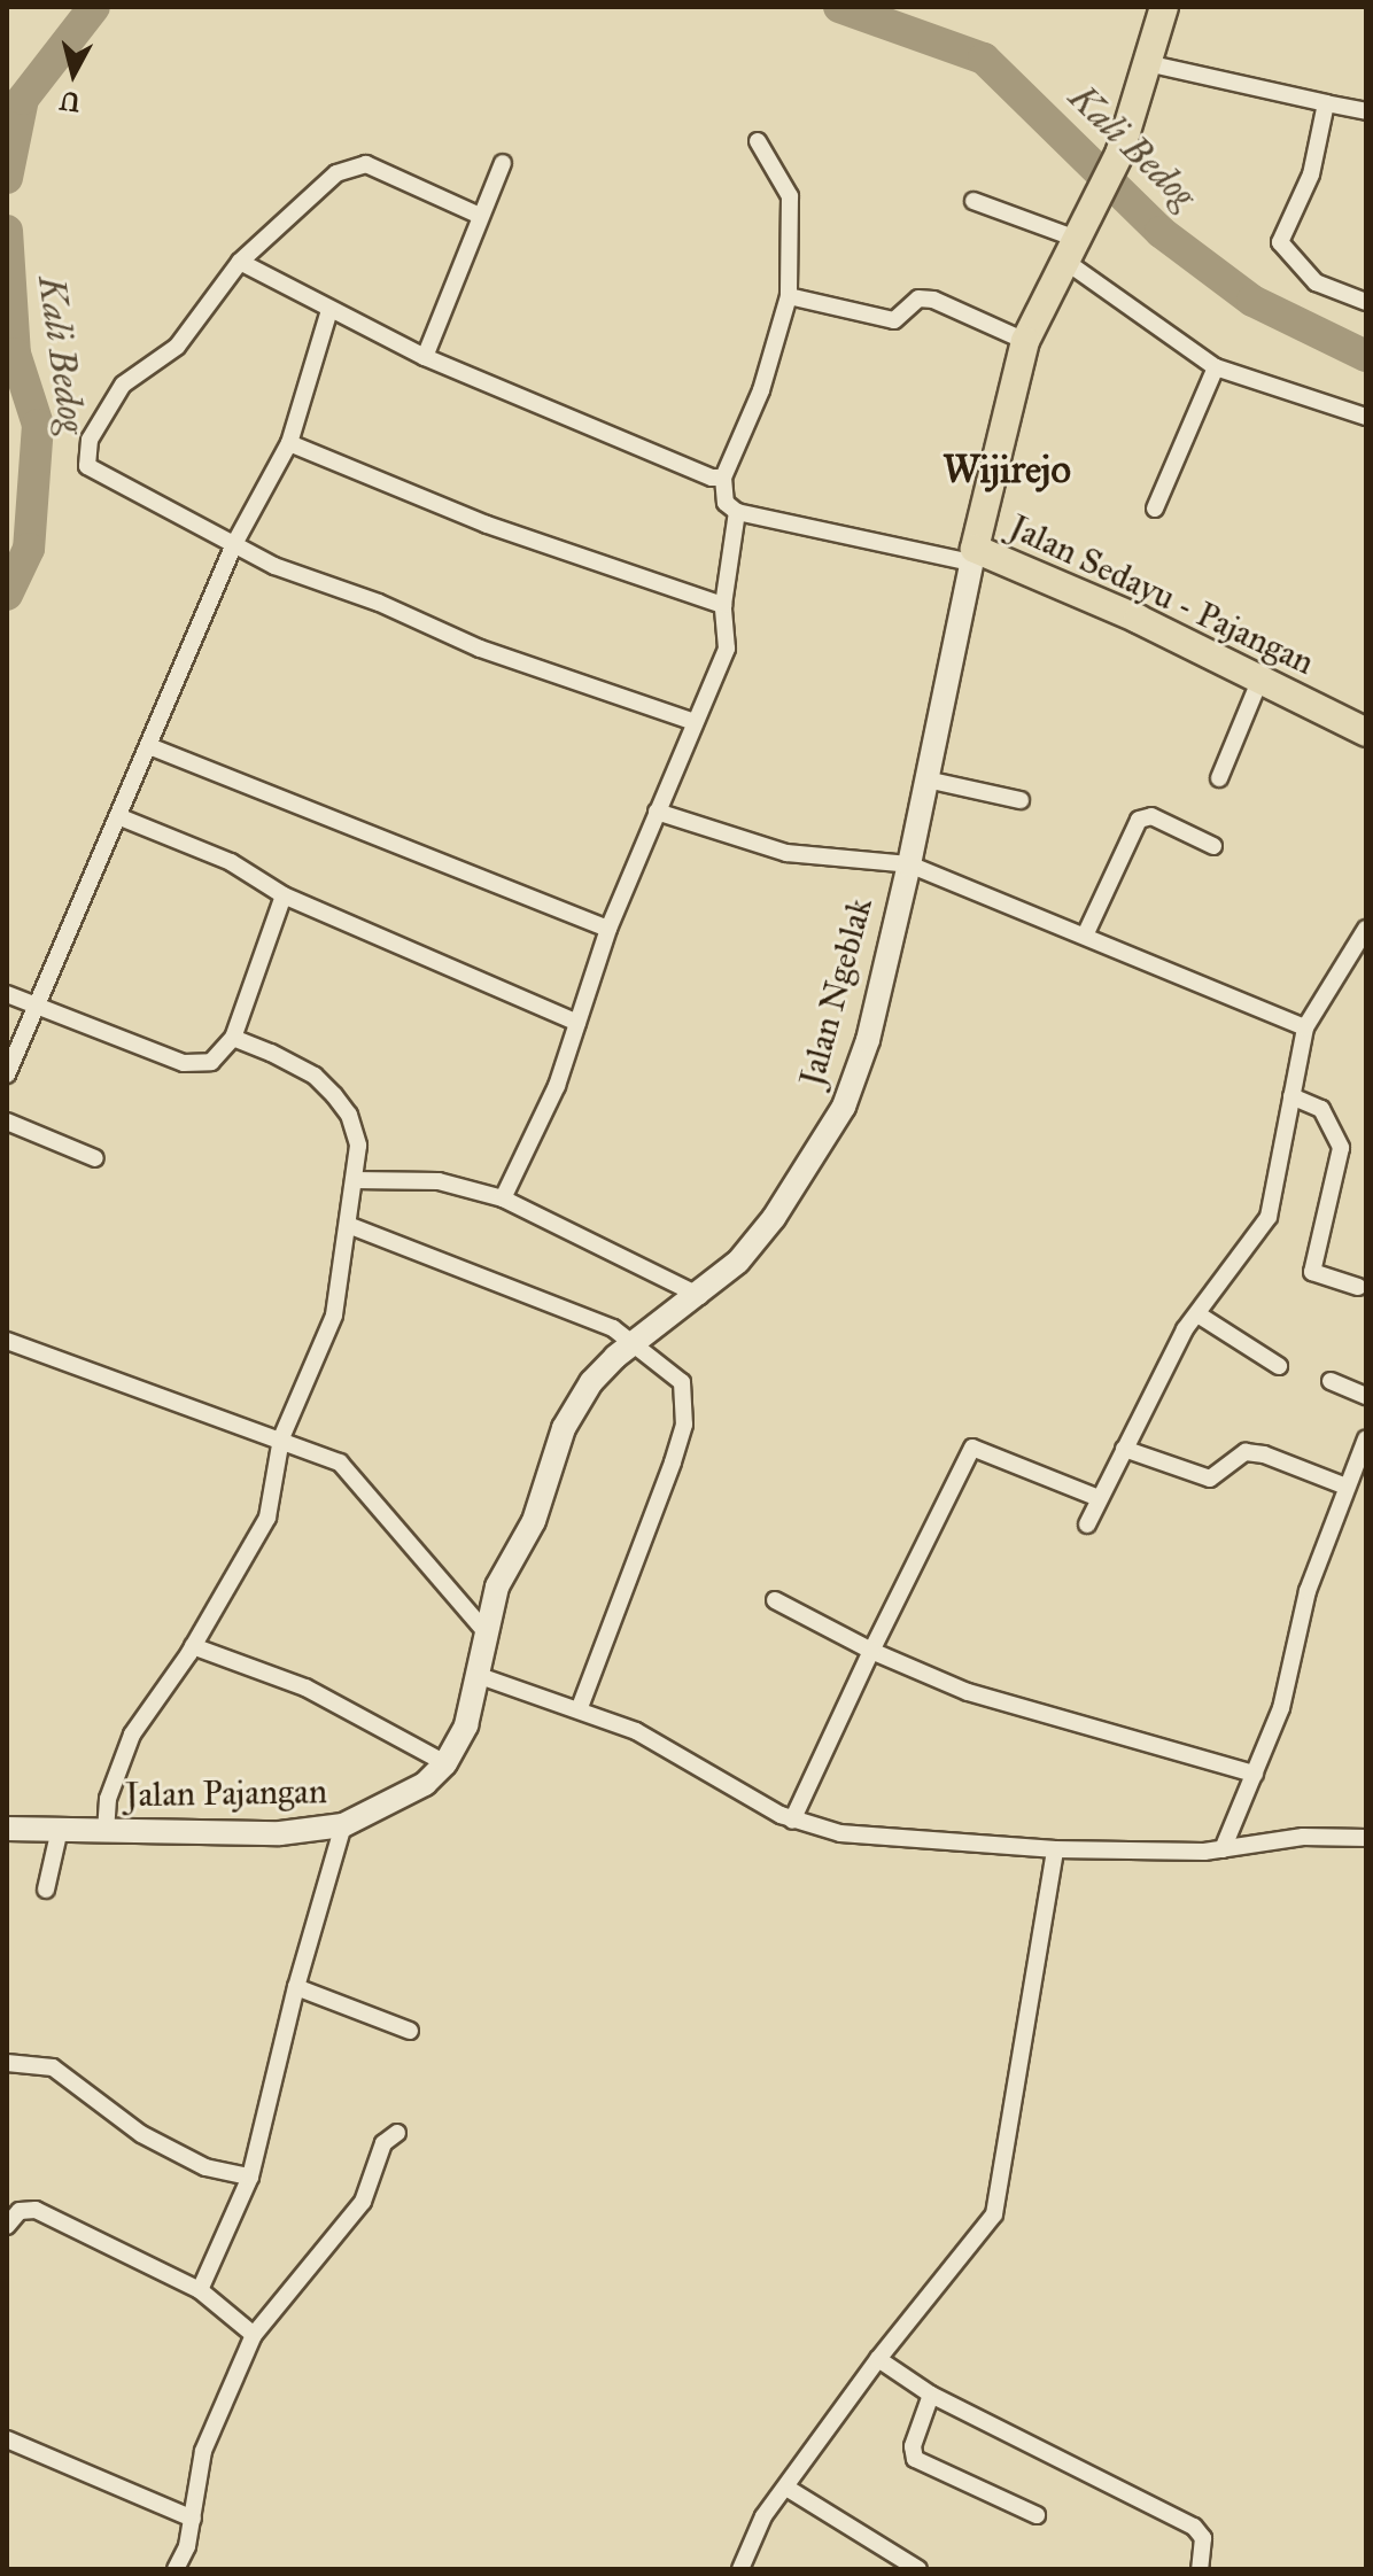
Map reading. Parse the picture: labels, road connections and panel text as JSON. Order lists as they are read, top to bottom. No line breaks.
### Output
{"streets":{"main road":["Jalan Sedayu - Pajangan","Jalan Ngeblak","Jalan Pajangan"]},"crossings":[["Jalan Sedayu - Pajangan","Jalan Ngeblak"],["Jalan Ngeblak","Jalan Pajangan"]],"districts":["Wijirejo"],"water":["Kali Bedog"],"north":"bottom"}
